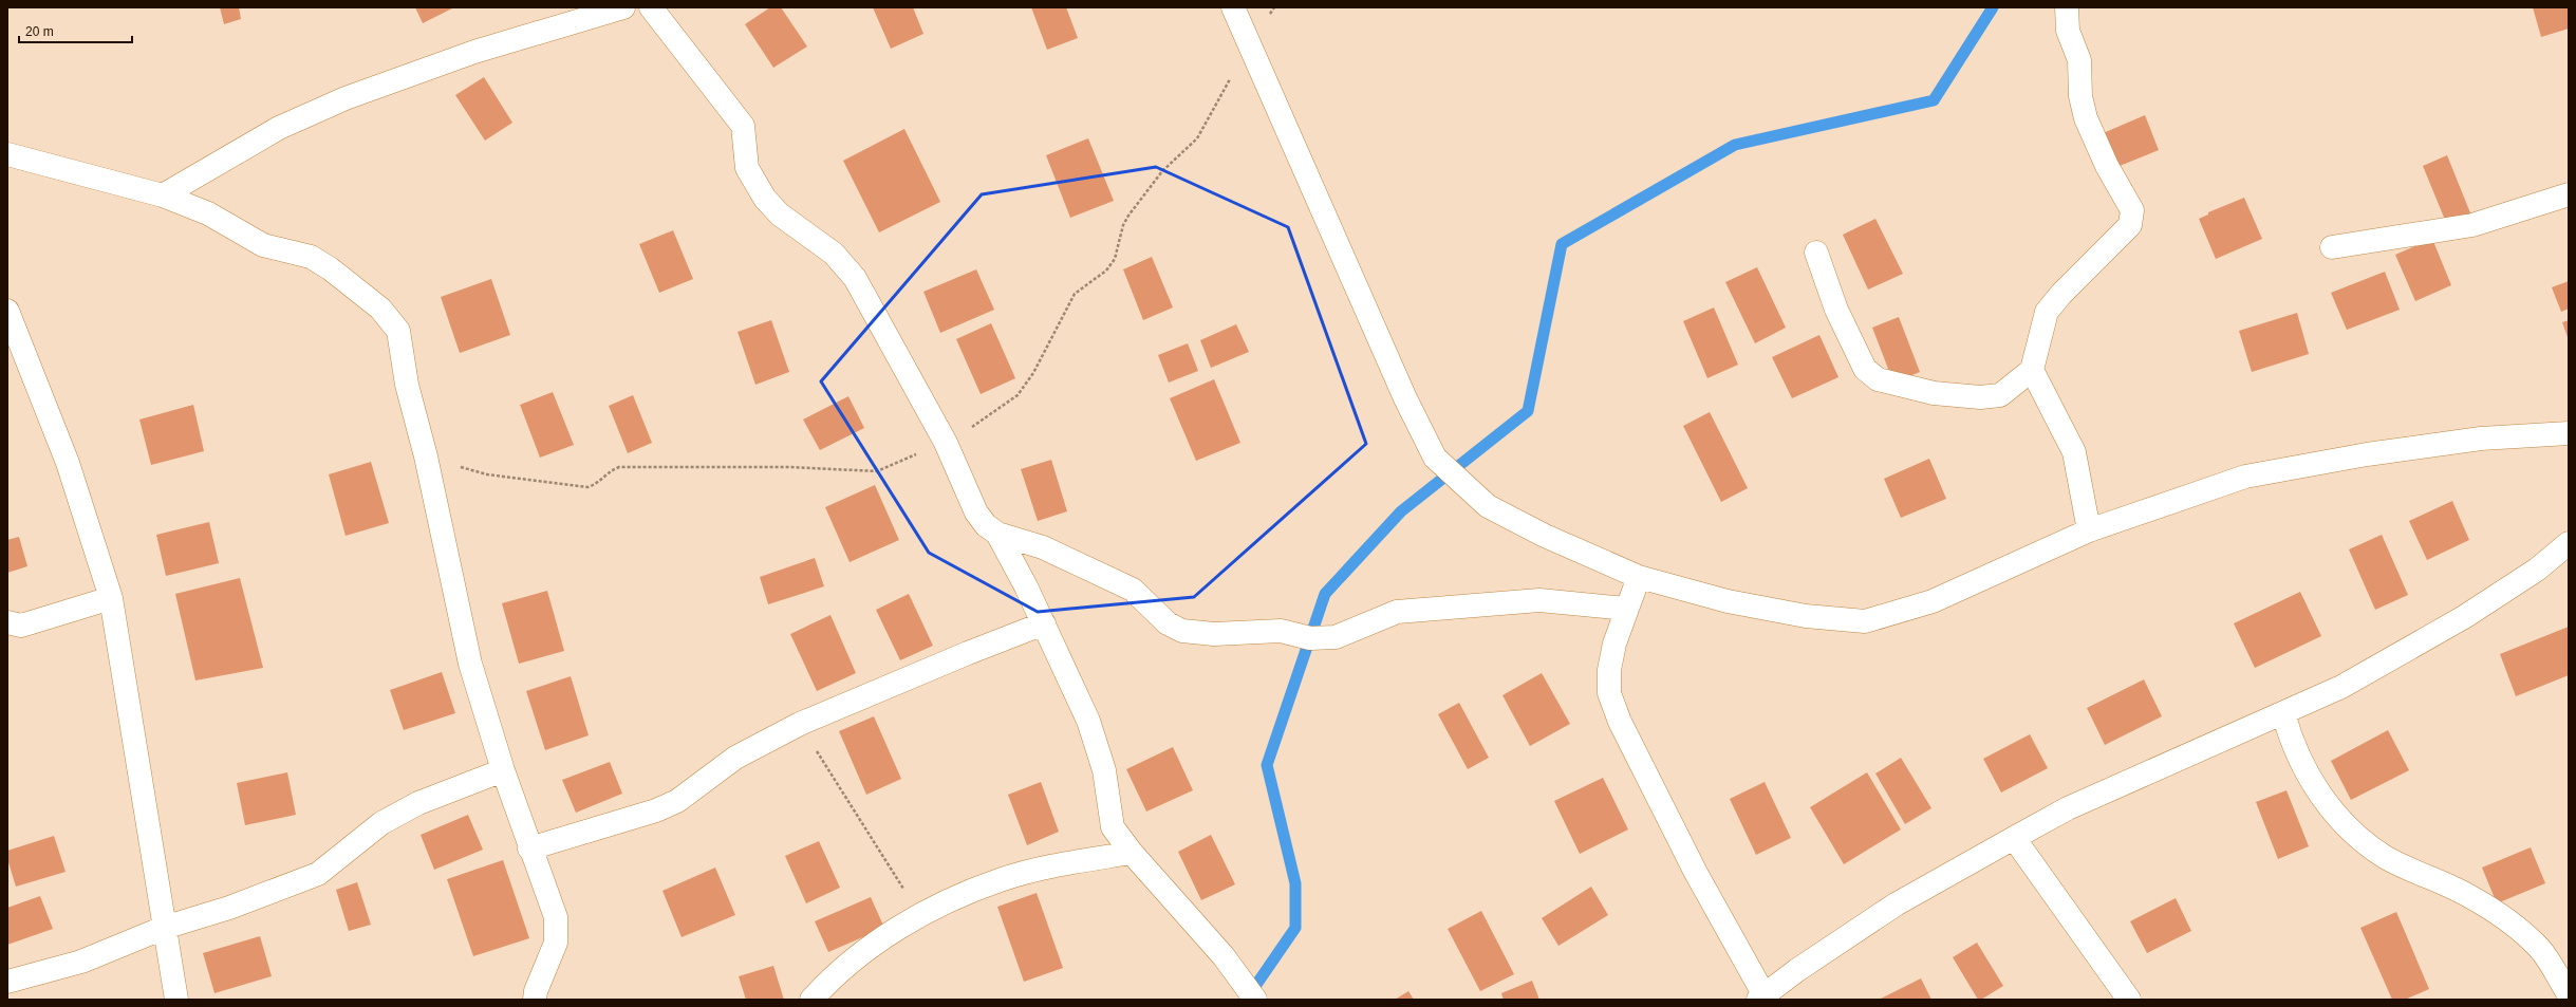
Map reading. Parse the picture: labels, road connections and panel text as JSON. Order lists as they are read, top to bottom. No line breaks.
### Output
{"scale_bar":"20 m"}
